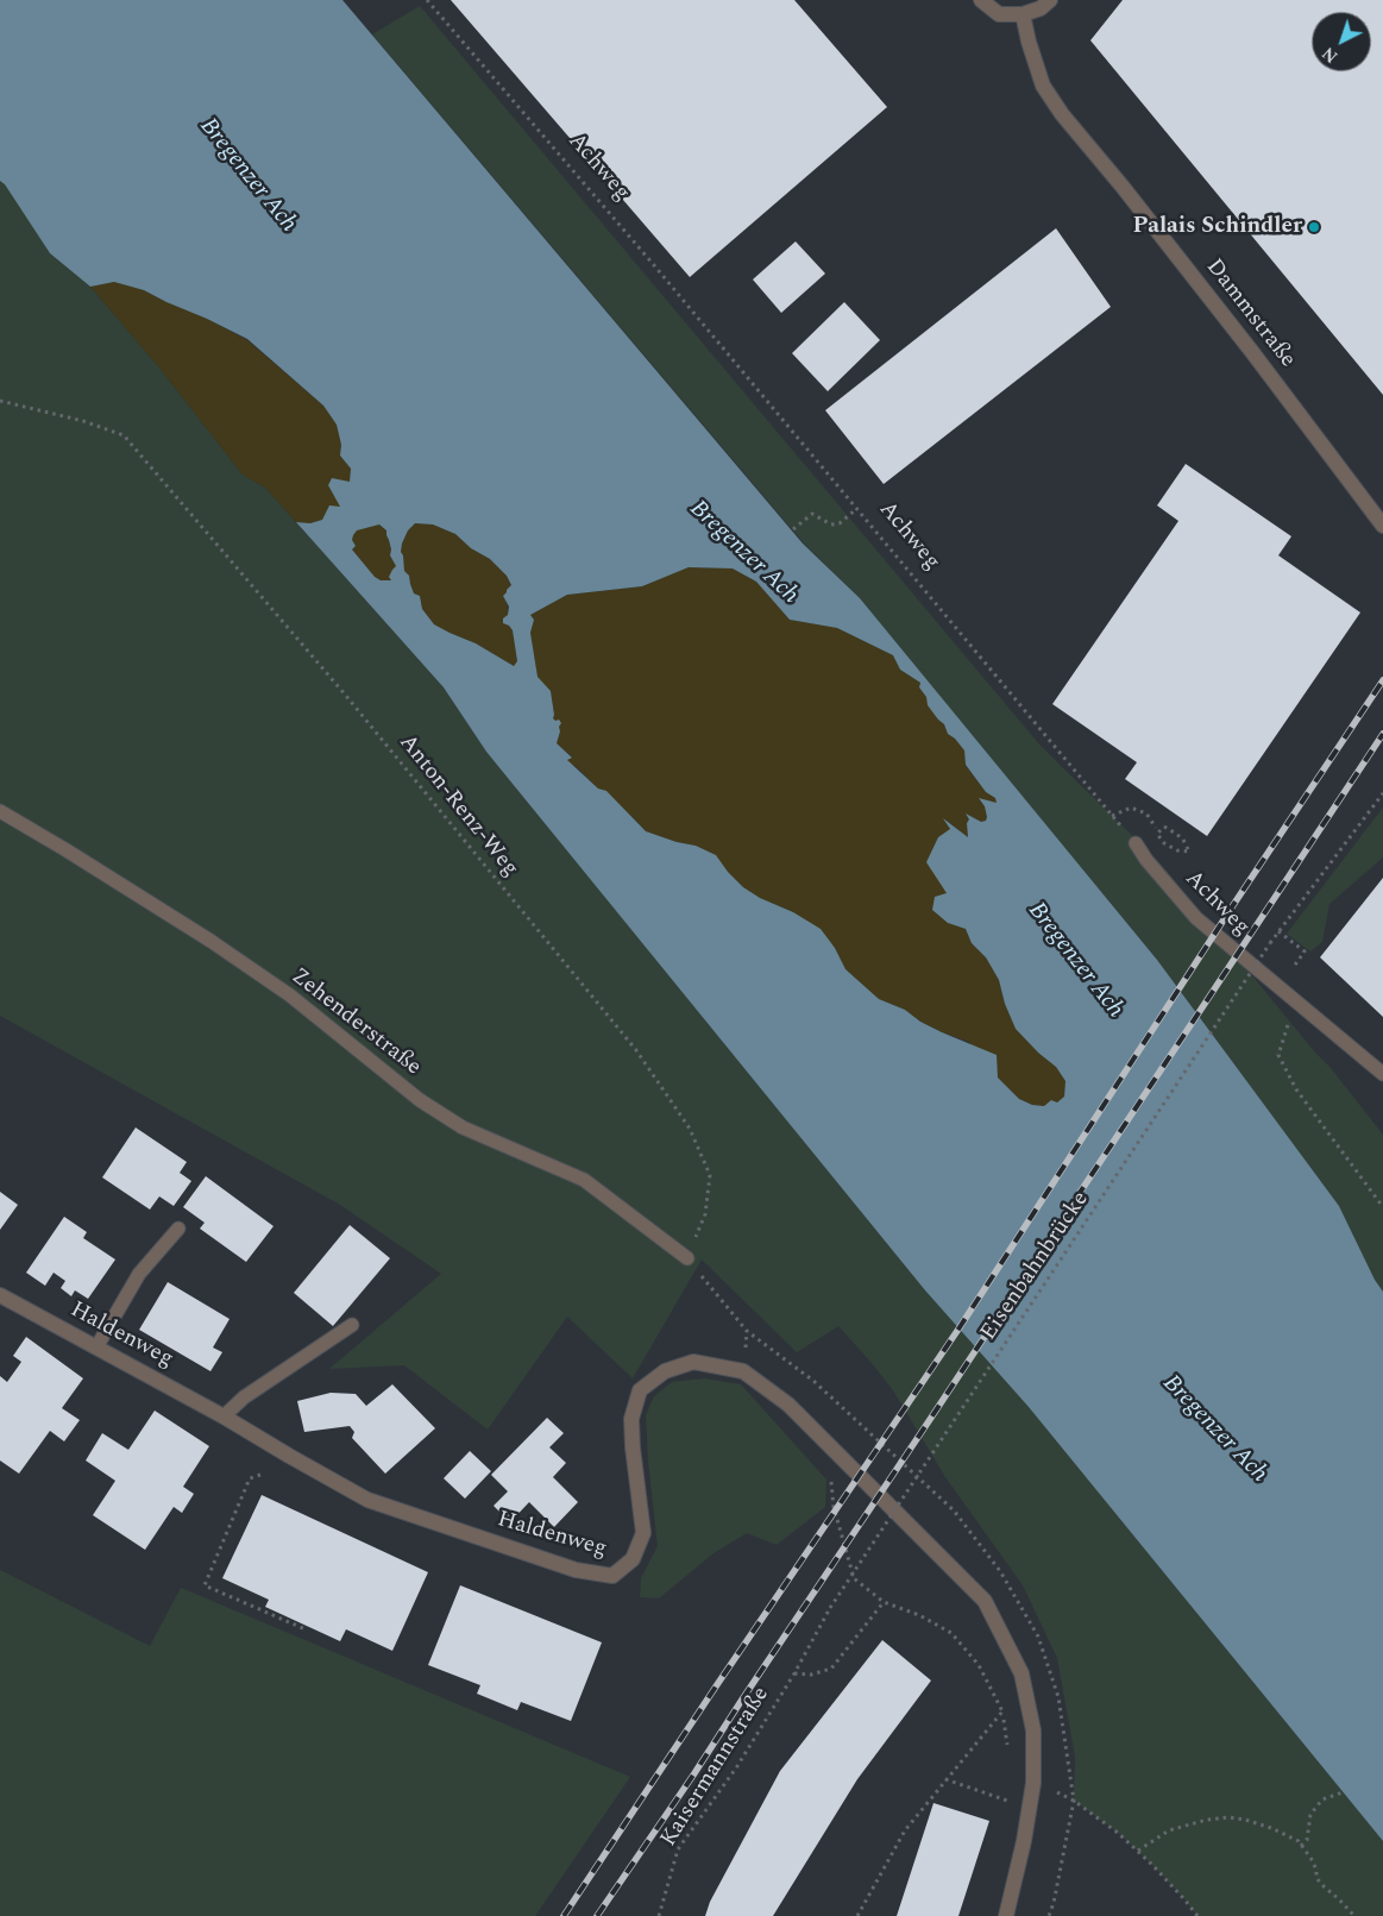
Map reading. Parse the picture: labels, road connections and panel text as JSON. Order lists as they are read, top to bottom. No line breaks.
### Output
{"streets":{"street":["Dammstraße","Haldenweg"],"lane":["Achweg","Zehenderstraße"],"path":["Anton-Renz-Weg","Eisenbahnbrücke","Kaisermannstraße"]},"crossings":[["Anton-Renz-Weg","Zehenderstraße"],["Eisenbahnbrücke","Kaisermannstraße"]],"water":["Bregenzer Ach"],"places":["Palais Schindler"],"north":"bottom left"}
